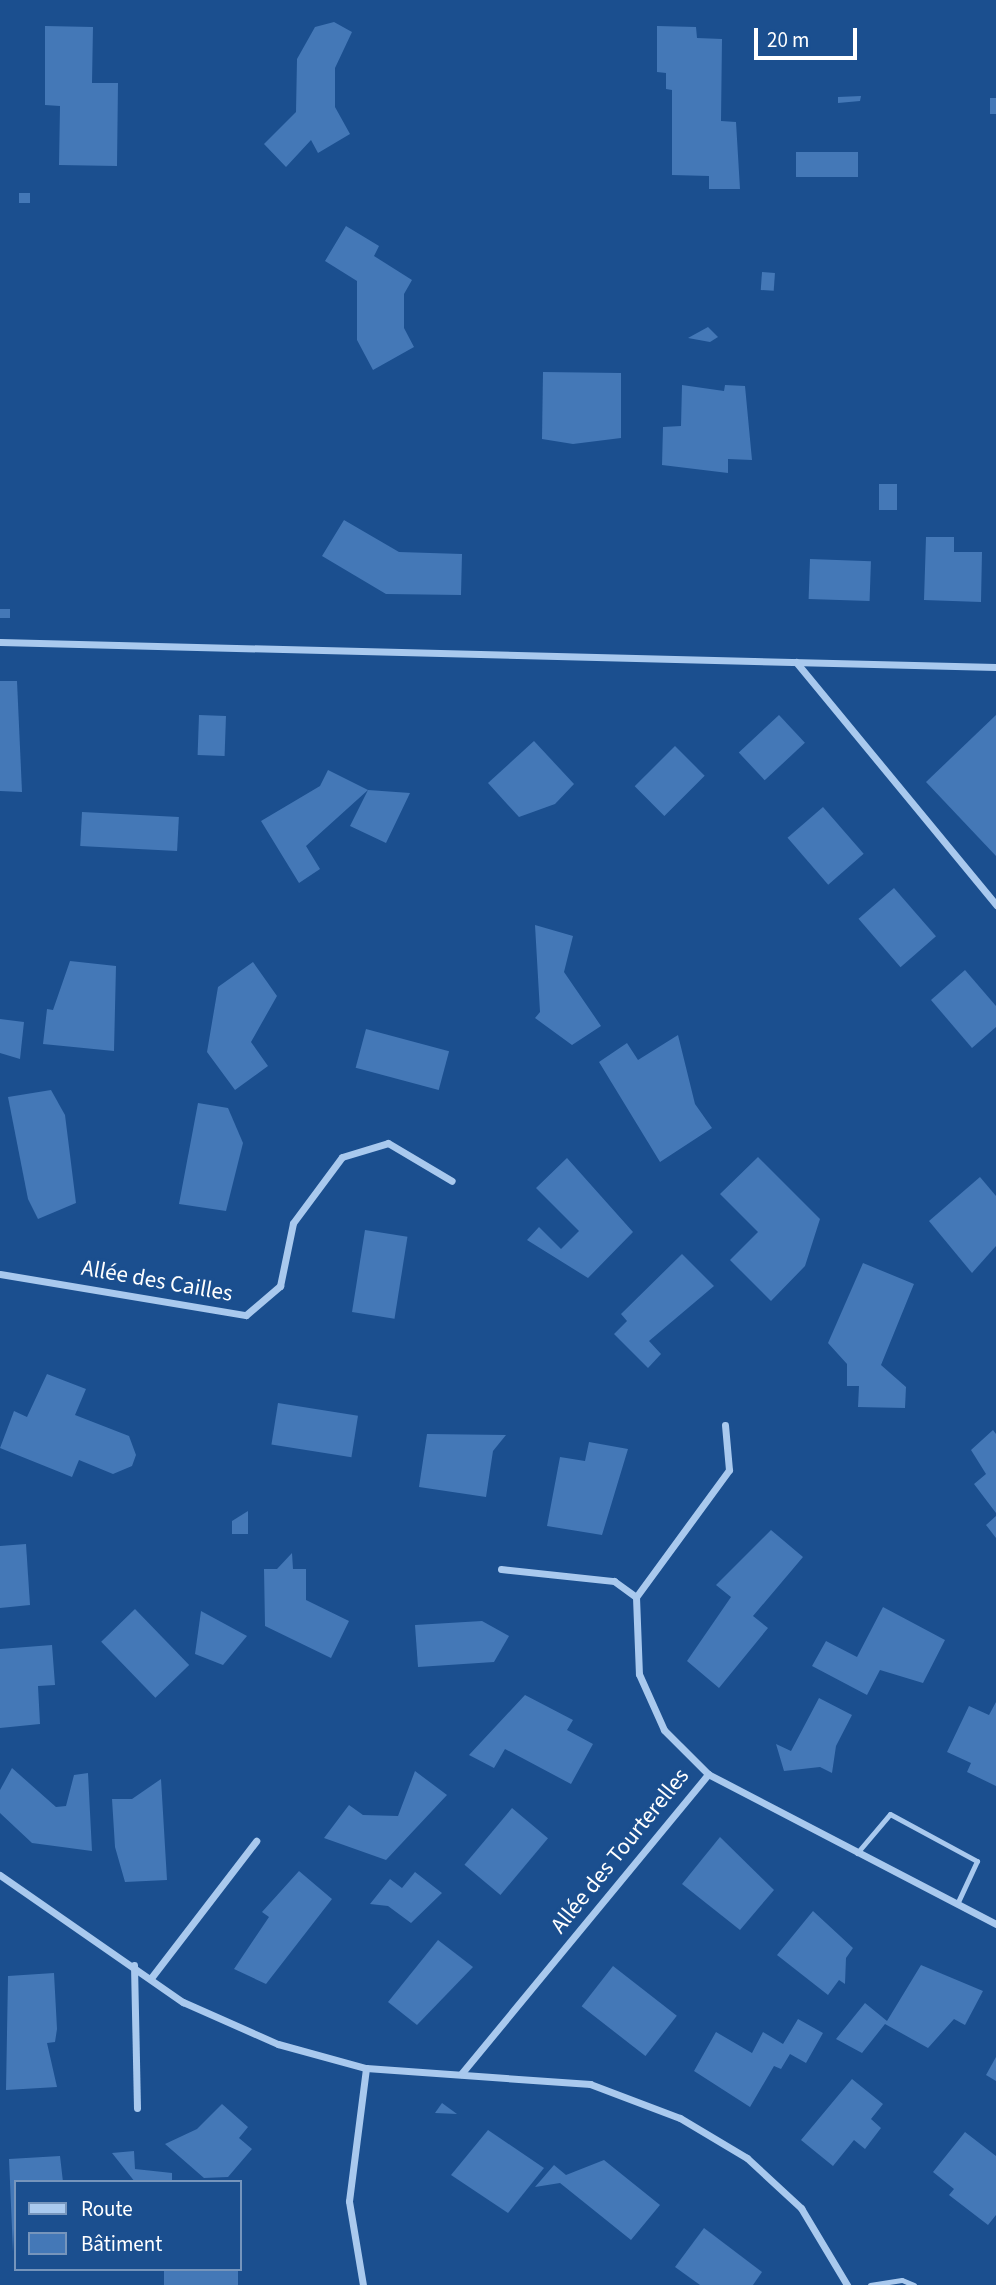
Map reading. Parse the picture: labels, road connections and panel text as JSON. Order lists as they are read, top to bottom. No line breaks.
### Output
{"streets":{"street":["Allée des Cailles","Allée des Tourterelles"]},"legend":["Route","Bâtiment"],"scale_bar":"20 m"}
